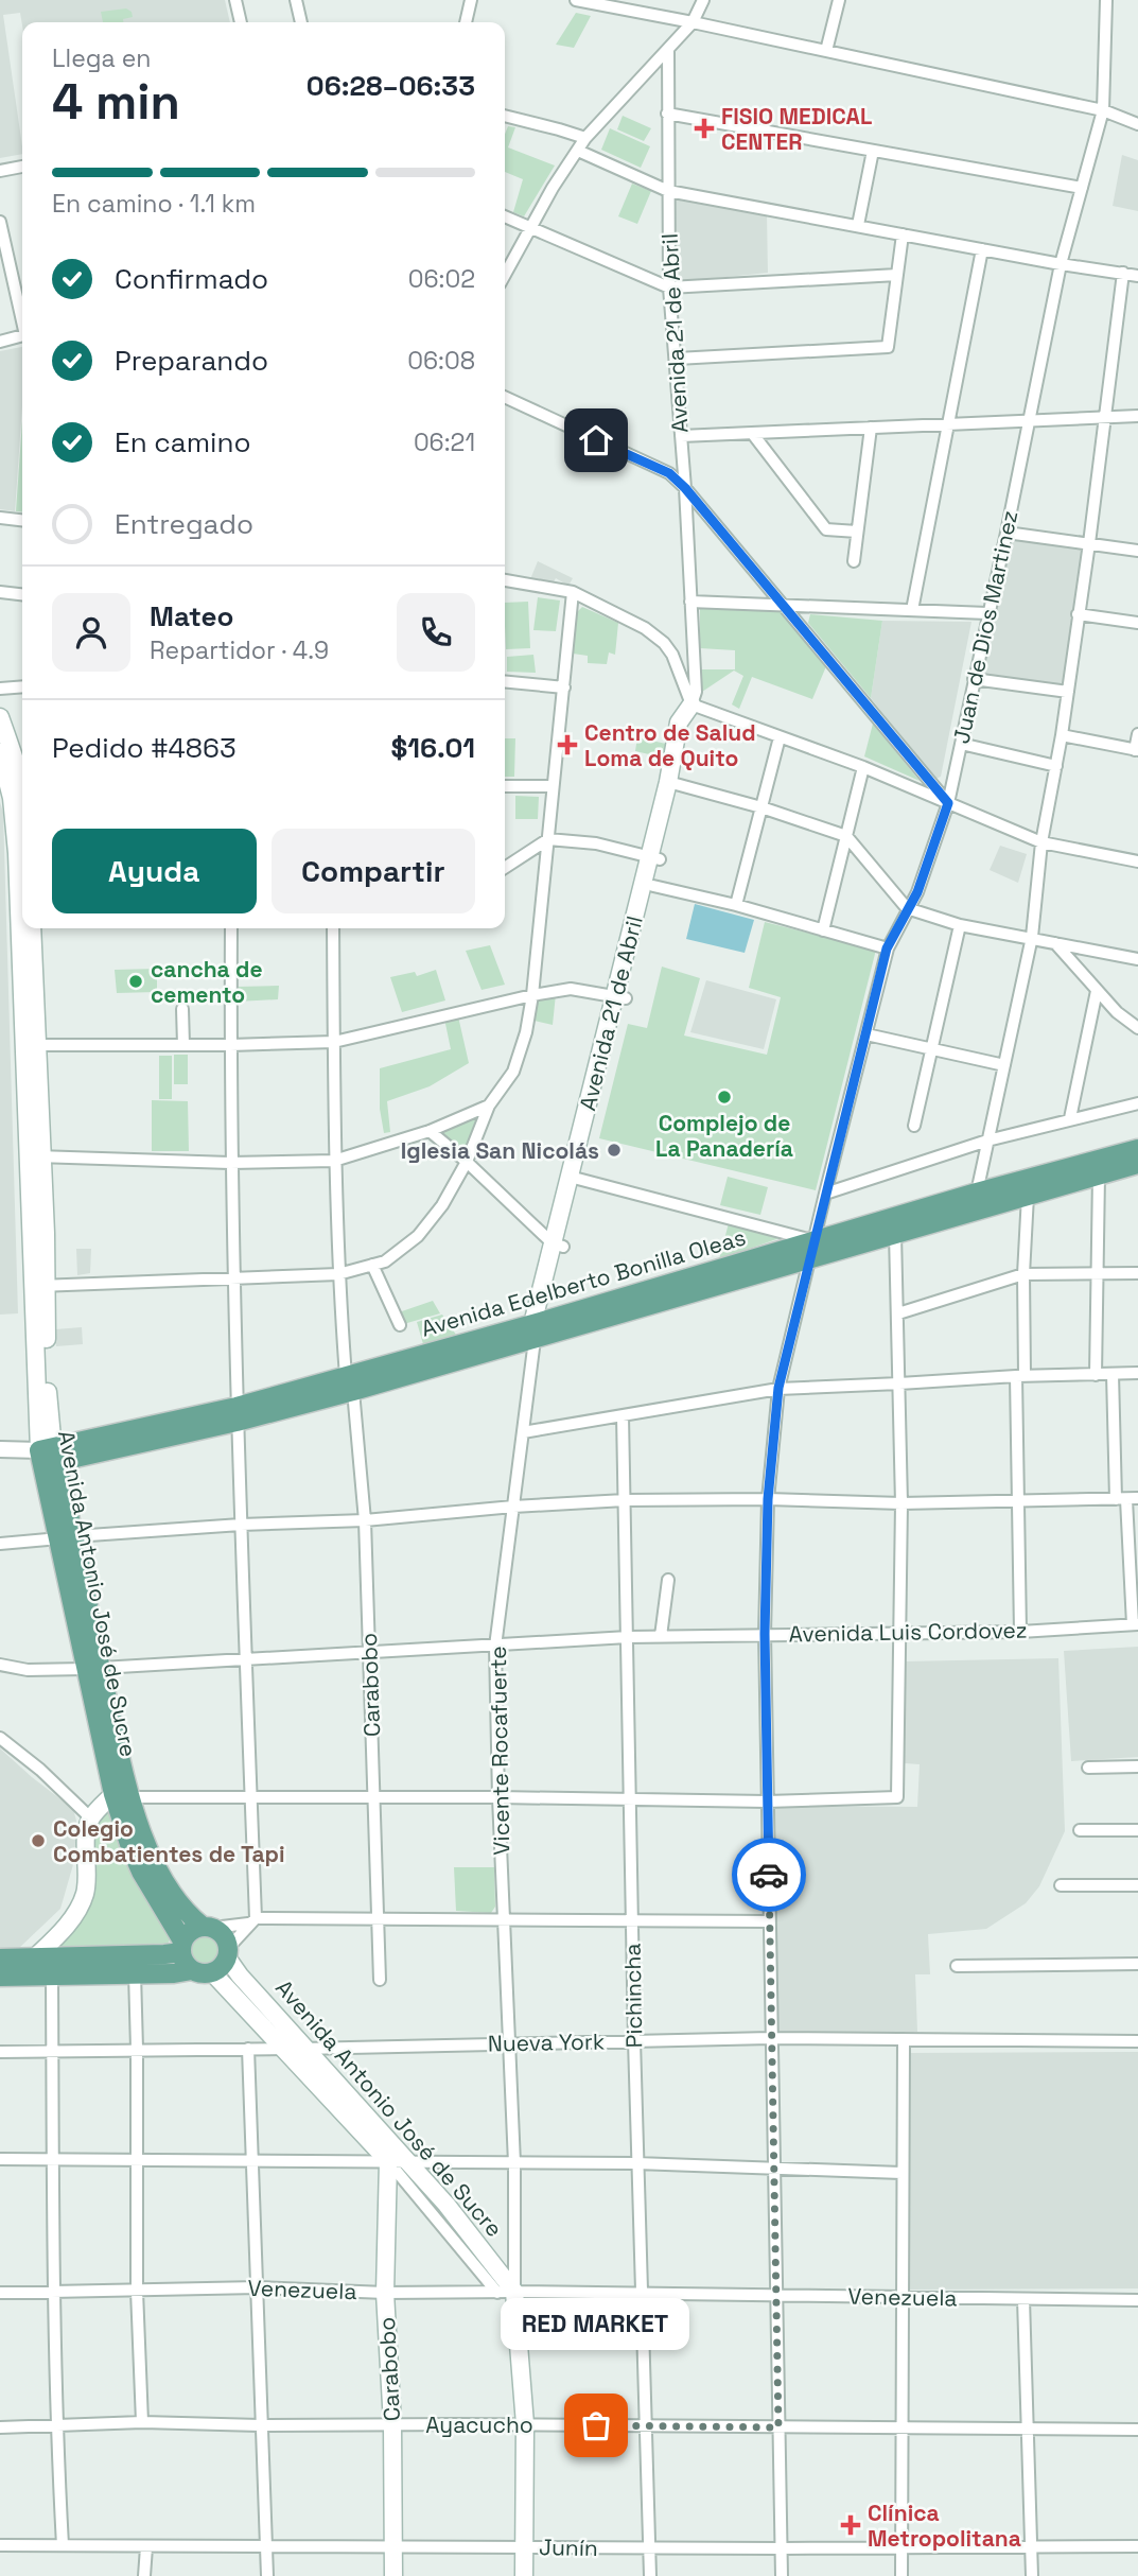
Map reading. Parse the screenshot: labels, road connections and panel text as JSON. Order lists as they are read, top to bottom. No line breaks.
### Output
{"streets":{"main road":["Avenida 21 de Abril","Avenida Edelberto Bonilla Oleas","Avenida Antonio José de Sucre","Carabobo"],"street":["Juan de Dios Martinez","Avenida Luis Cordovez","Vicente Rocafuerte","Pichincha","Nueva York","Venezuela","Ayacucho","Junín"]},"crossings":[["Avenida 21 de Abril","Avenida Edelberto Bonilla Oleas"],["Avenida 21 de Abril","Vicente Rocafuerte"],["Juan de Dios Martinez","Avenida Edelberto Bonilla Oleas"],["Juan de Dios Martinez","Avenida Luis Cordovez"],["Juan de Dios Martinez","Nueva York"],["Juan de Dios Martinez","Venezuela"],["Juan de Dios Martinez","Ayacucho"],["Juan de Dios Martinez","Junín"],["Avenida Edelberto Bonilla Oleas","Avenida Antonio José de Sucre"],["Avenida Edelberto Bonilla Oleas","Carabobo"],["Avenida Edelberto Bonilla Oleas","Vicente Rocafuerte"],["Avenida Antonio José de Sucre","Avenida Luis Cordovez"],["Avenida Antonio José de Sucre","Carabobo"],["Avenida Antonio José de Sucre","Vicente Rocafuerte"],["Avenida Antonio José de Sucre","Nueva York"],["Avenida Antonio José de Sucre","Venezuela"],["Avenida Luis Cordovez","Carabobo"],["Avenida Luis Cordovez","Vicente Rocafuerte"],["Avenida Luis Cordovez","Pichincha"],["Carabobo","Venezuela"],["Carabobo","Ayacucho"],["Carabobo","Junín"],["Vicente Rocafuerte","Nueva York"],["Vicente Rocafuerte","Venezuela"],["Pichincha","Nueva York"],["Pichincha","Venezuela"],["Pichincha","Ayacucho"],["Pichincha","Junín"]],"places":{"health":["FISIO MEDICAL CENTER","Centro de Salud Loma de Quito","Clínica Metropolitana"],"other":["cancha de cemento","Complejo de La Panadería","Iglesia San Nicolás","Colegio Combatientes de Tapi","RED MARKET"]},"page":{"heading":["4 min","Llega en","06:28–06:33"],"panel":["Mateo","Repartidor · 4.9","Pedido #4863","$16.01"],"bar":"En camino · 1.1 km","list":[["Confirmado","06:02"],["Preparando","06:08"],["En camino","06:21"],"Entregado"],"buttons":["Ayuda","Compartir"],"bubble":"RED MARKET"}}
